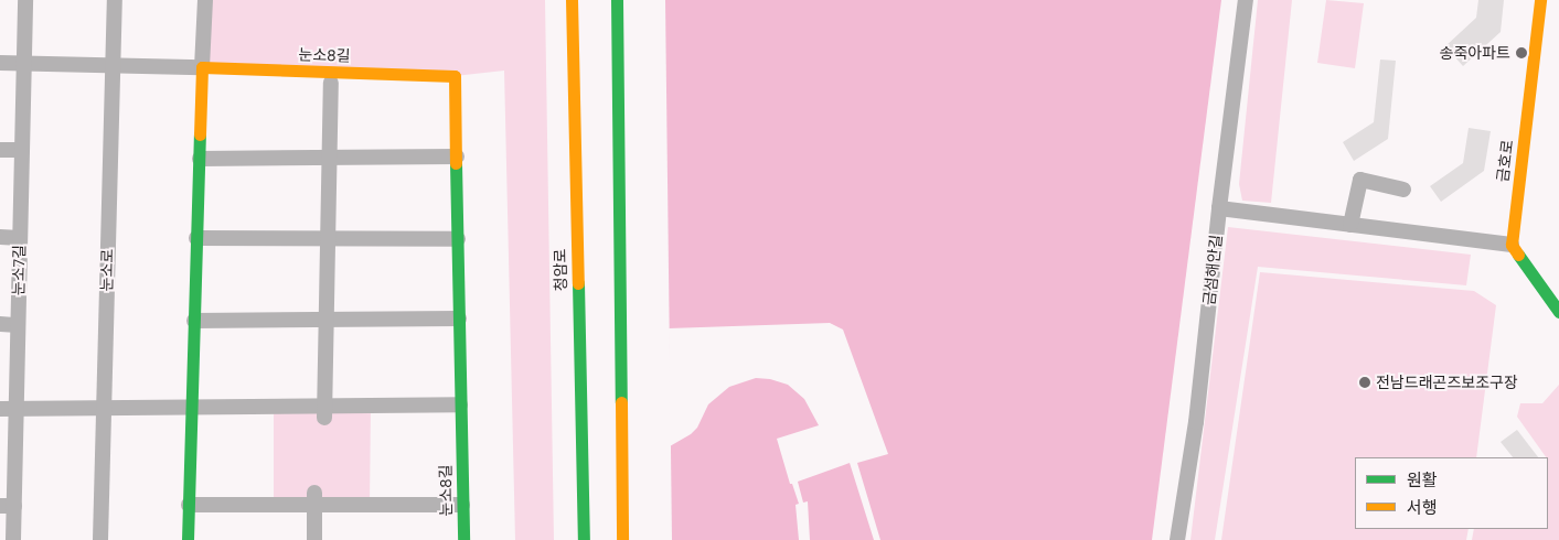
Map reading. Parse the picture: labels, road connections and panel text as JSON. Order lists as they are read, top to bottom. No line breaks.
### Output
{"streets":{"street":["눈소8길","금호로","눈소7길","눈소로","청암로","금섬해안길"]},"places":["송죽아파트","전남드래곤즈보조구장"],"legend":["원활","서행"]}
